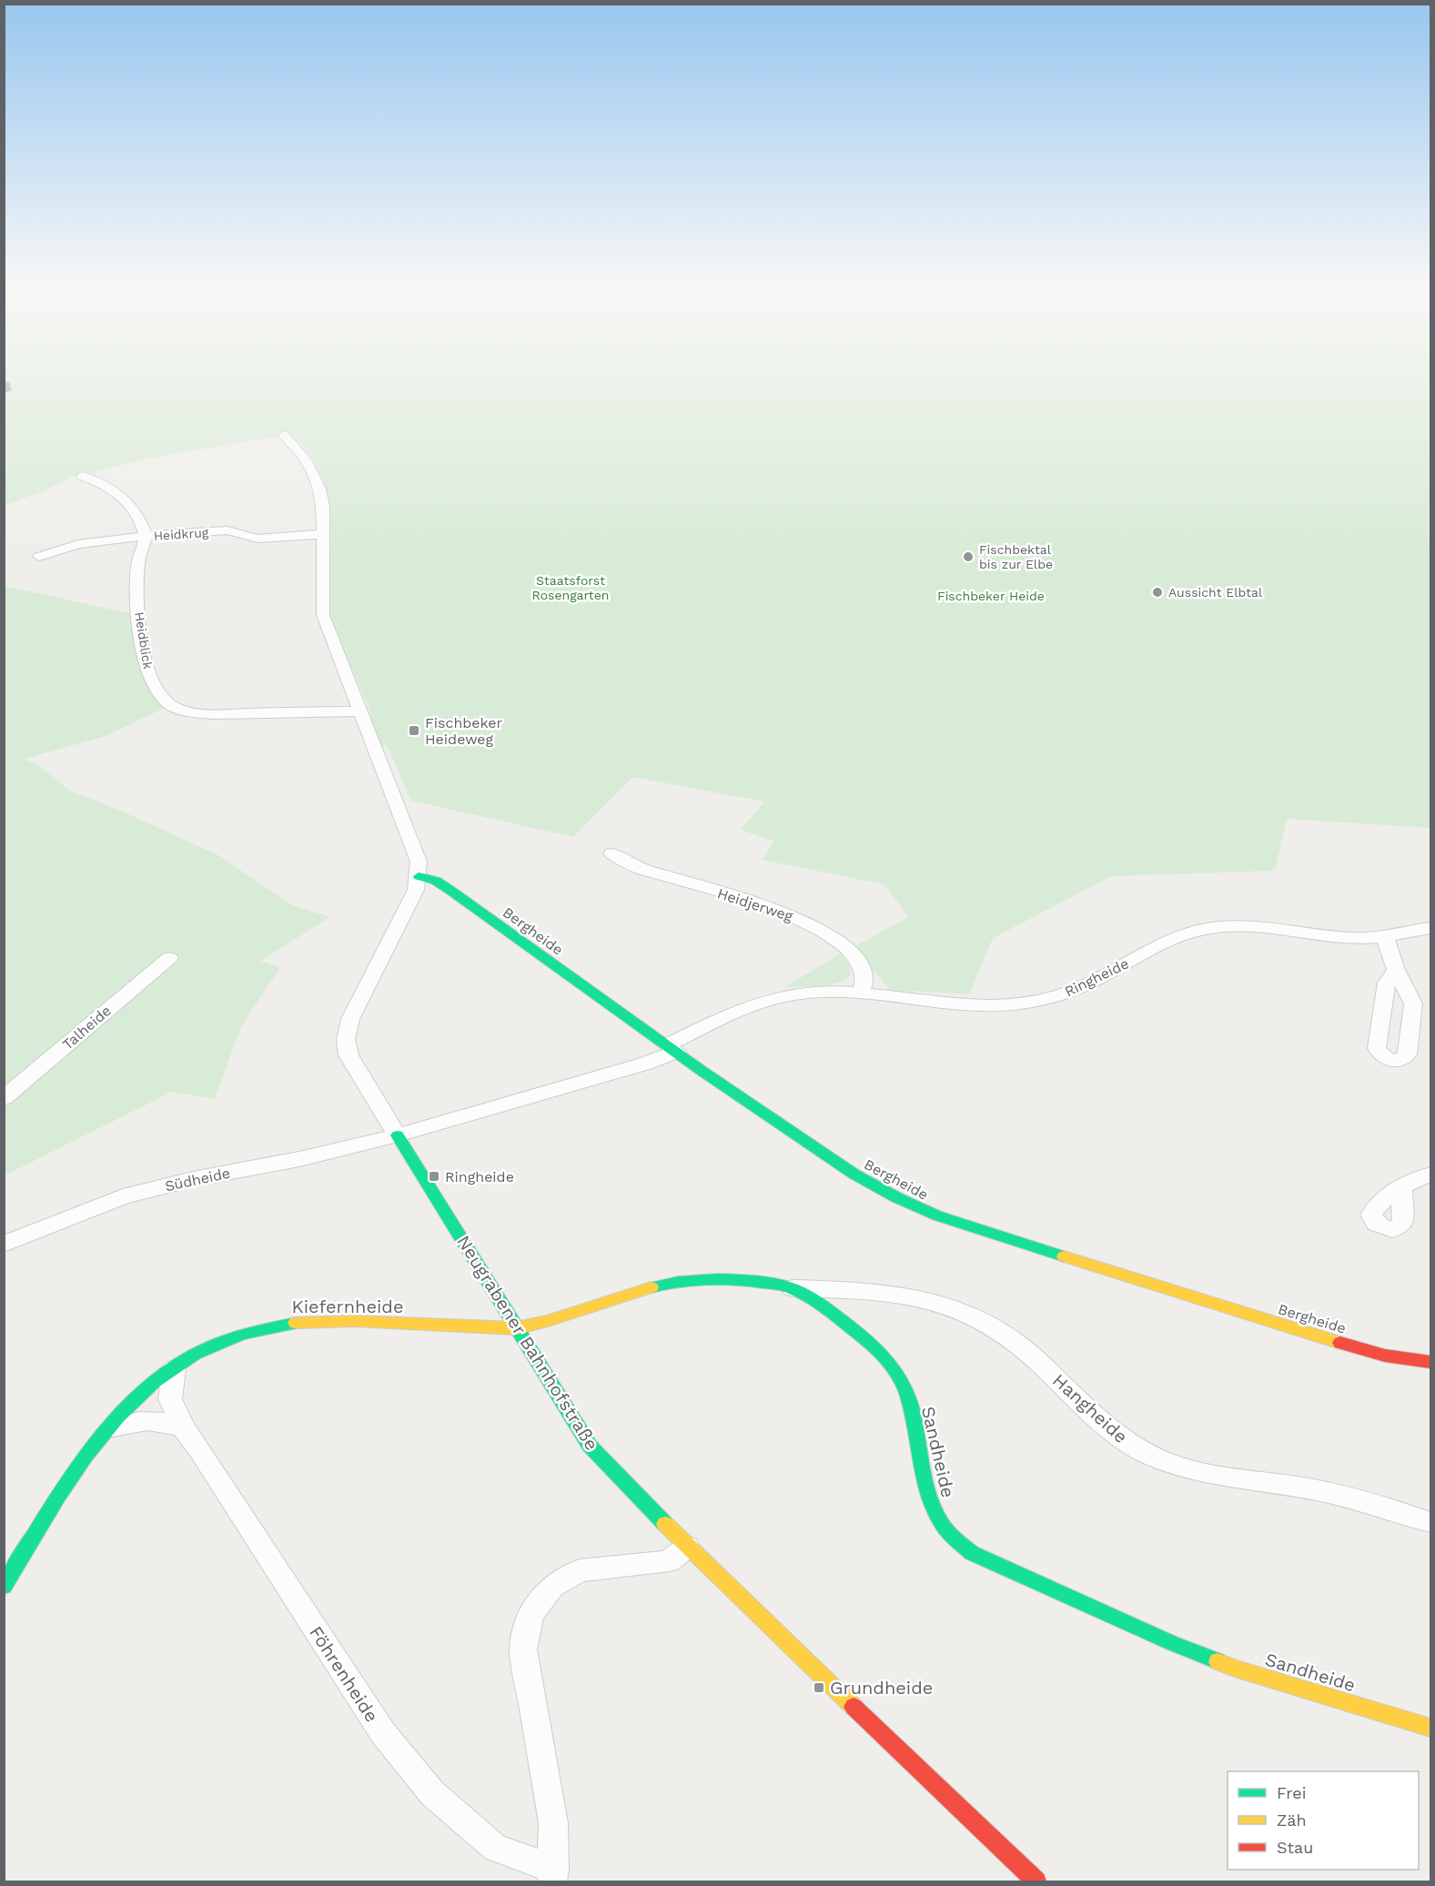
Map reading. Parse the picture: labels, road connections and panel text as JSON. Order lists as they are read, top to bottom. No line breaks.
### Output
{"streets":{"street":["Heidkrug","Heidblick","Heidjerweg","Bergheide","Ringheide","Talheide","Südheide","Kiefernheide","Neugrabener Bahnhofstraße","Hangheide","Sandheide","Föhrenheide"]},"crossings":[["Heidkrug","Heidblick"],["Heidblick","Neugrabener Bahnhofstraße"],["Heidjerweg","Ringheide"],["Bergheide","Ringheide"],["Bergheide","Neugrabener Bahnhofstraße"],["Ringheide","Südheide"],["Ringheide","Neugrabener Bahnhofstraße"],["Südheide","Neugrabener Bahnhofstraße"],["Kiefernheide","Neugrabener Bahnhofstraße"],["Kiefernheide","Sandheide"],["Kiefernheide","Föhrenheide"],["Neugrabener Bahnhofstraße","Sandheide"],["Hangheide","Sandheide"]],"parks":["Staatsforst Rosengarten","Fischbeker Heide"],"places":{"other":["Fischbektal bis zur Elbe","Aussicht Elbtal"],"transit":["Fischbeker Heideweg","Ringheide","Grundheide"]},"legend":["Frei","Zäh","Stau"]}
